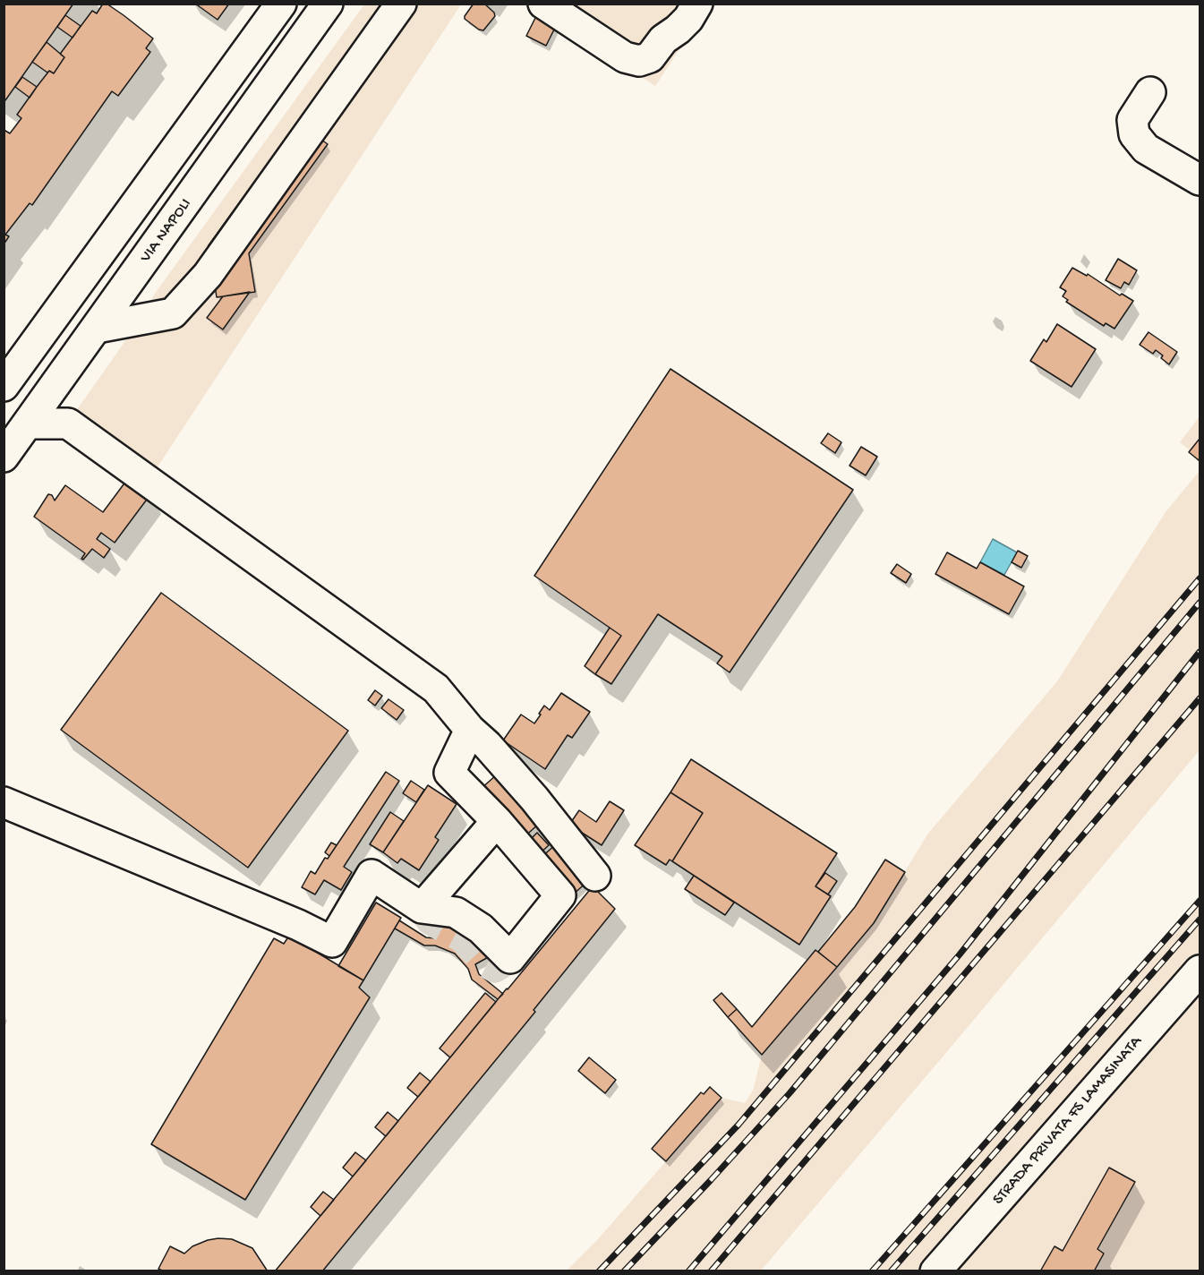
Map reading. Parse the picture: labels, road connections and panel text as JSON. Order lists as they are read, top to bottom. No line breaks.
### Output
{"streets":{"main road":["VIA NAPOLI","STRADA PRIVATA FS LAMASINATA"]}}
